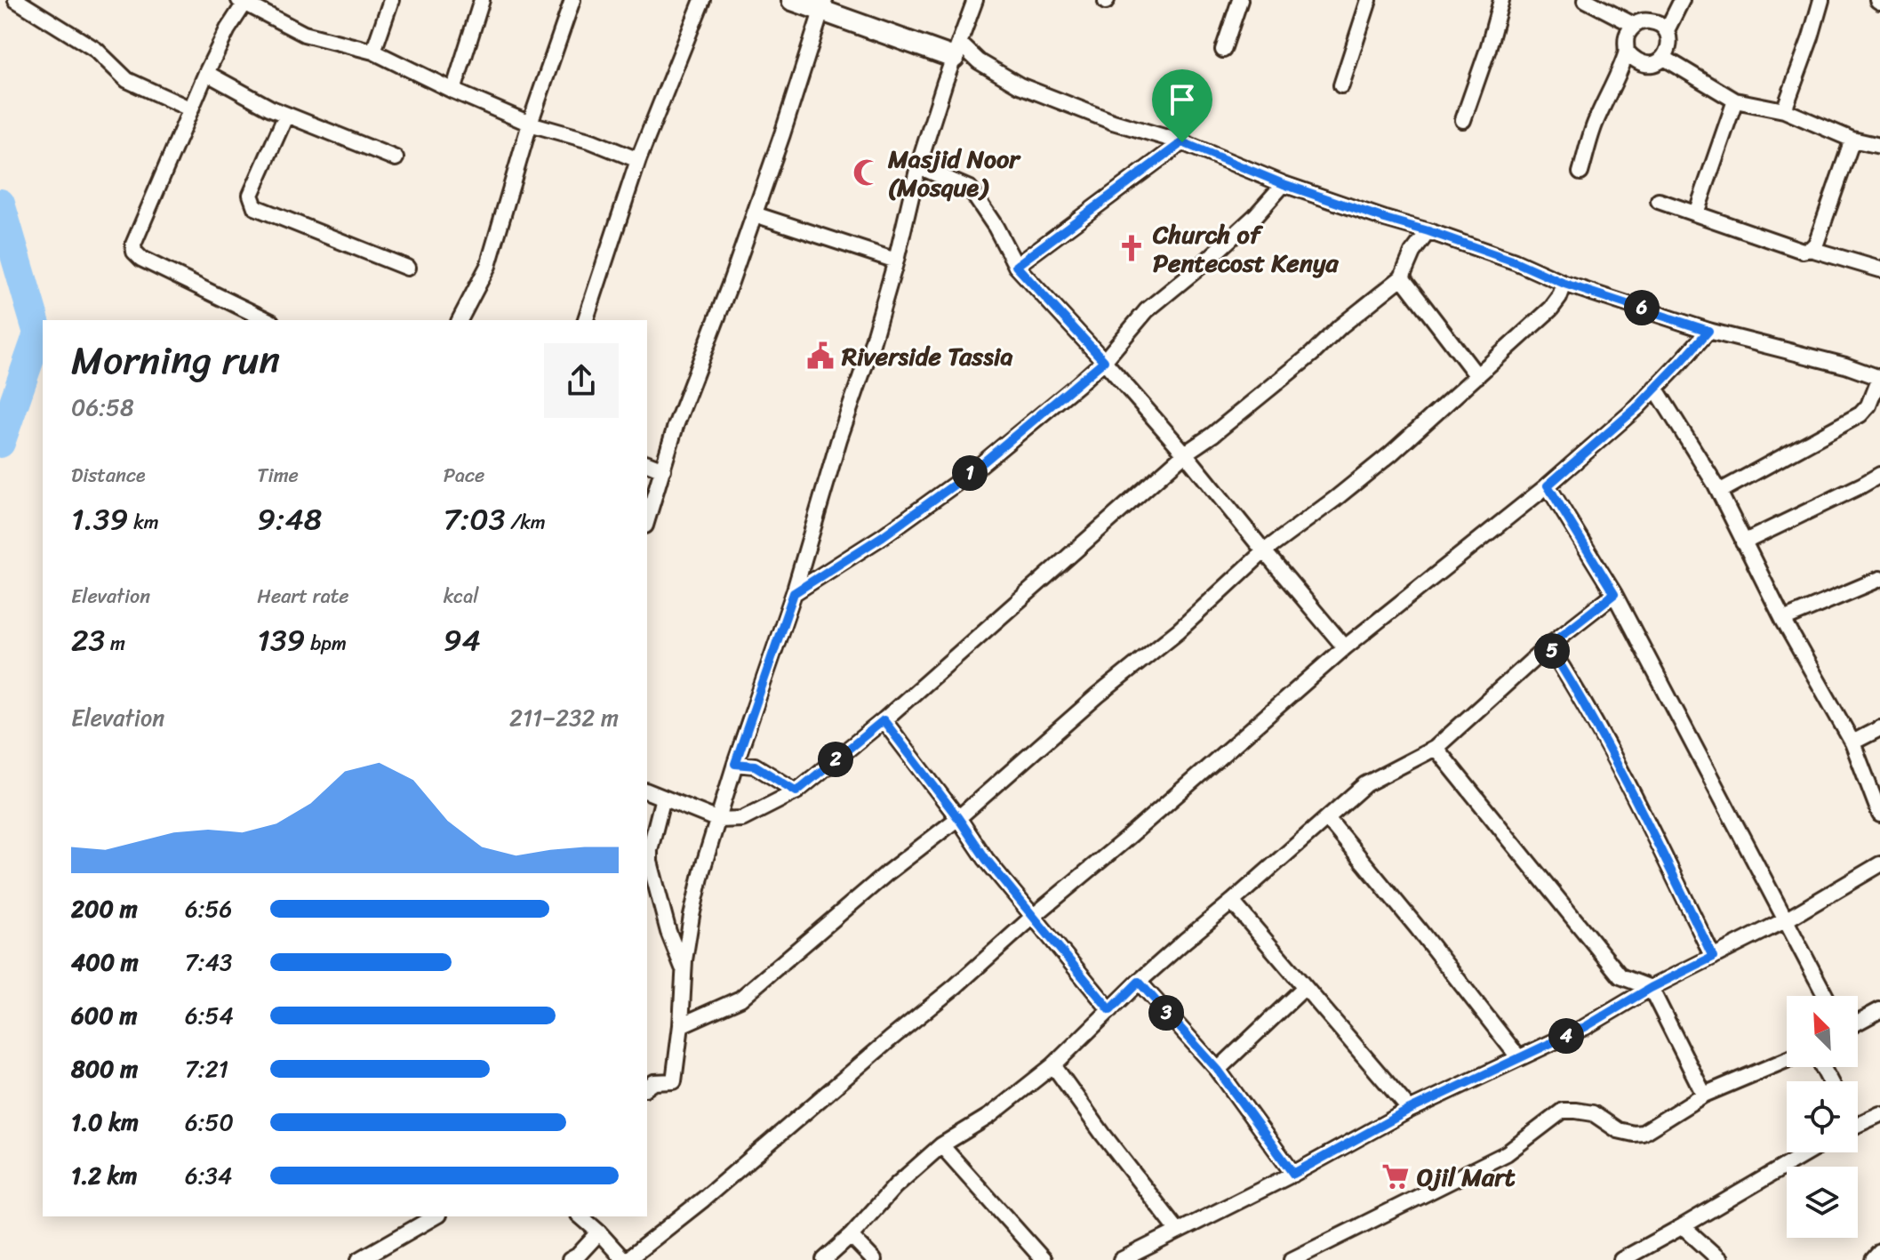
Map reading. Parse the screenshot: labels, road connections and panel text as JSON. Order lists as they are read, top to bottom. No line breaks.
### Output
{"places":{"mosque":["Masjid Noor (Mosque)"],"church":["Church of Pentecost Kenya"],"public building":["Riverside Tassia"],"supermarket":["Ojil Mart"]},"north":"top left","page":{"pins":["6","1","5","2","3","4"],"heading":["Morning run","06:58"],"stats":[["Distance","1.39 km"],["Time","9:48"],["Pace","7:03 /km"],["Elevation","23 m"],["Heart rate","139 bpm"],["kcal","94"]],"chart":["Elevation","211–232 m"],"list":[{"name":"200 m","note":"6:56"},{"name":"400 m","note":"7:43"},{"name":"600 m","note":"6:54"},{"name":"800 m","note":"7:21"},{"name":"1.0 km","note":"6:50"},{"name":"1.2 km","note":"6:34"}]}}
